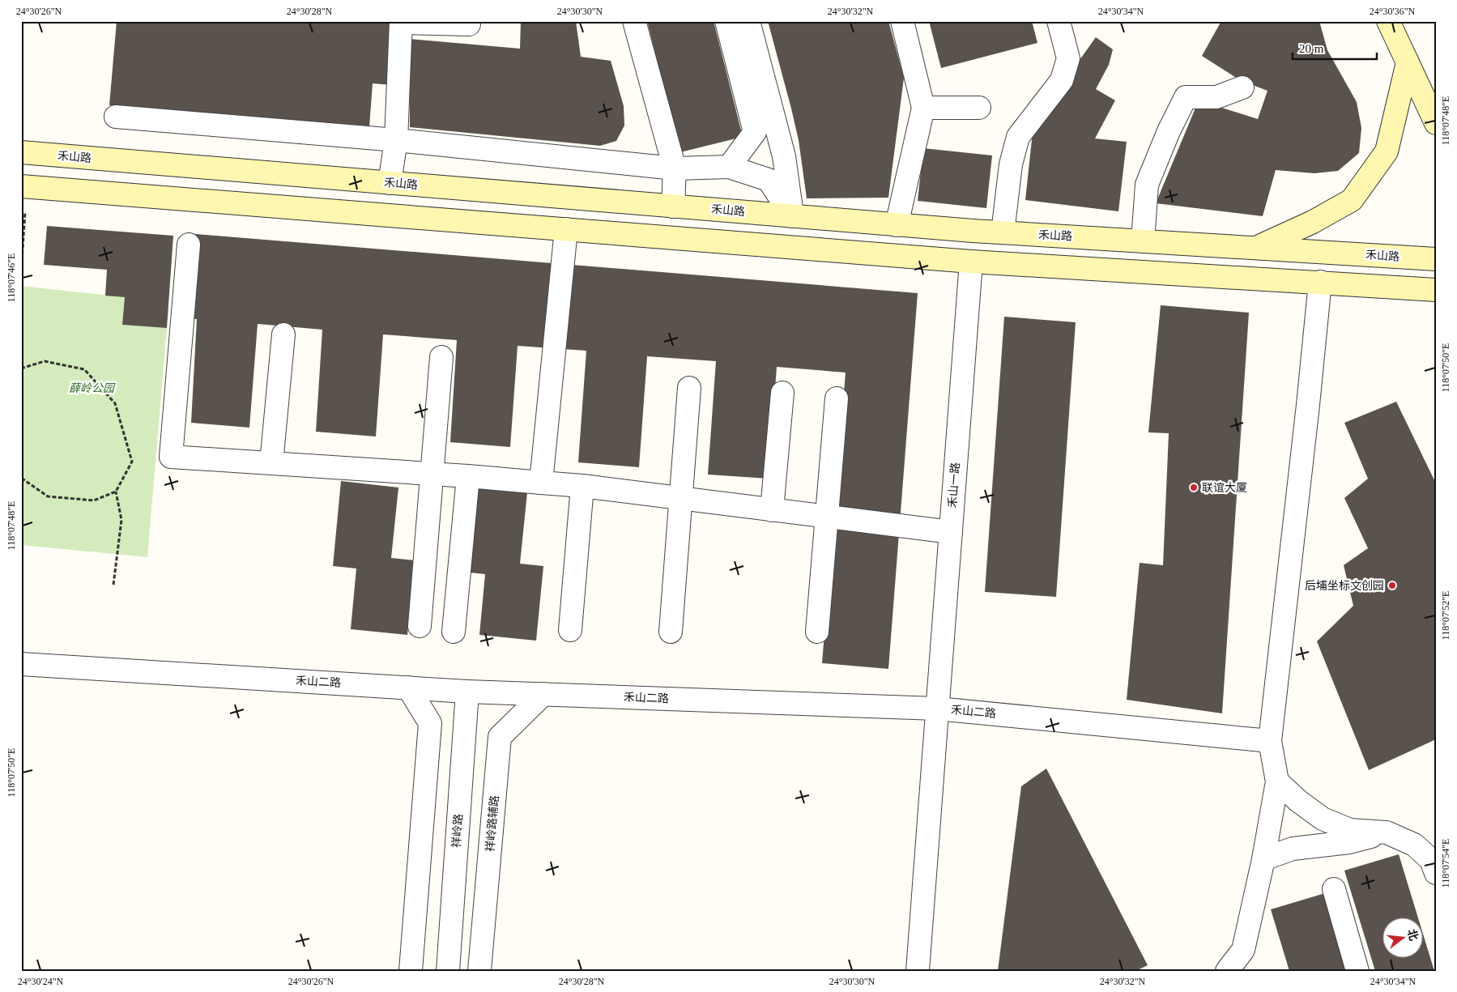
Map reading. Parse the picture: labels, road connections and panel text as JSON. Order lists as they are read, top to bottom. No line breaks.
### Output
{"streets":{"main road":["禾山路"],"street":["禾山一路","禾山二路","祥岭路辅路","祥岭路"]},"crossings":[["禾山一路","禾山二路"],["禾山二路","祥岭路辅路"],["禾山二路","祥岭路"]],"parks":["薛岭公园"],"places":["联谊大厦","后埔坐标文创园"],"scale_bar":"20 m","north":"right","coordinates":["24°30'26\"N","24°30'28\"N","24°30'30\"N","24°30'32\"N","24°30'34\"N","24°30'36\"N","118°07'48\"E","118°07'46\"E","118°07'50\"E","118°07'52\"E","118°07'54\"E","24°30'24\"N"]}
